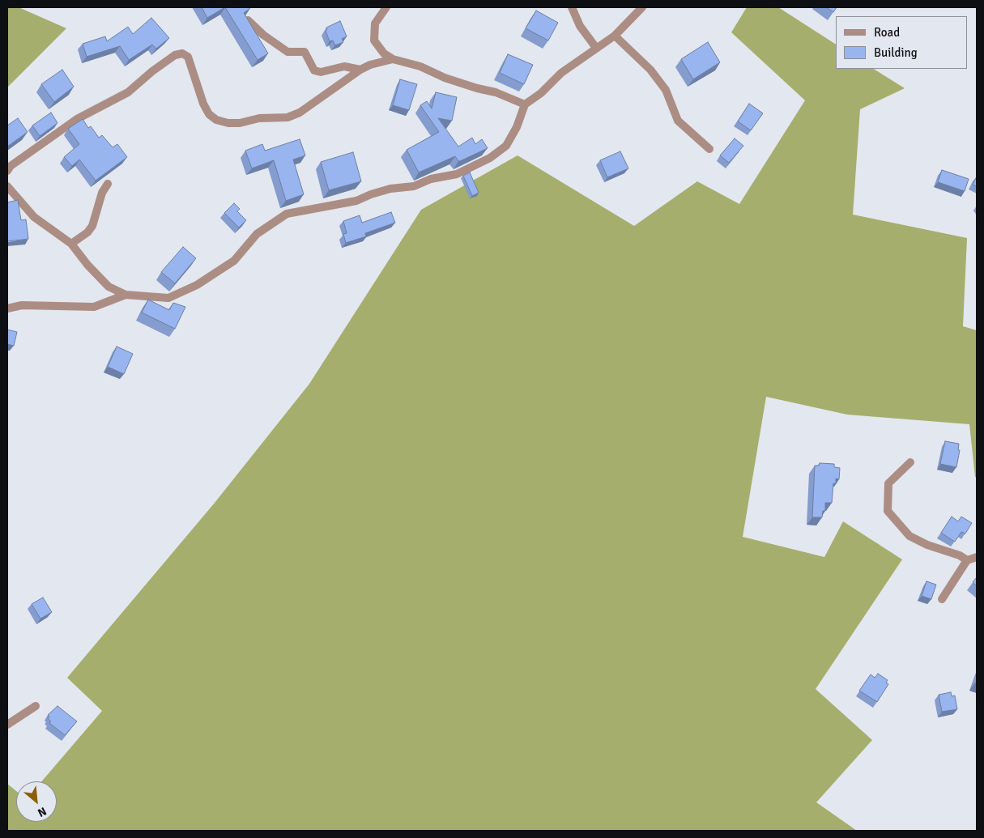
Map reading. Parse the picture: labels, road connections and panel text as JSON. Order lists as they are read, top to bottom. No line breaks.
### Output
{"legend":["Road","Building"],"north":"bottom right"}
